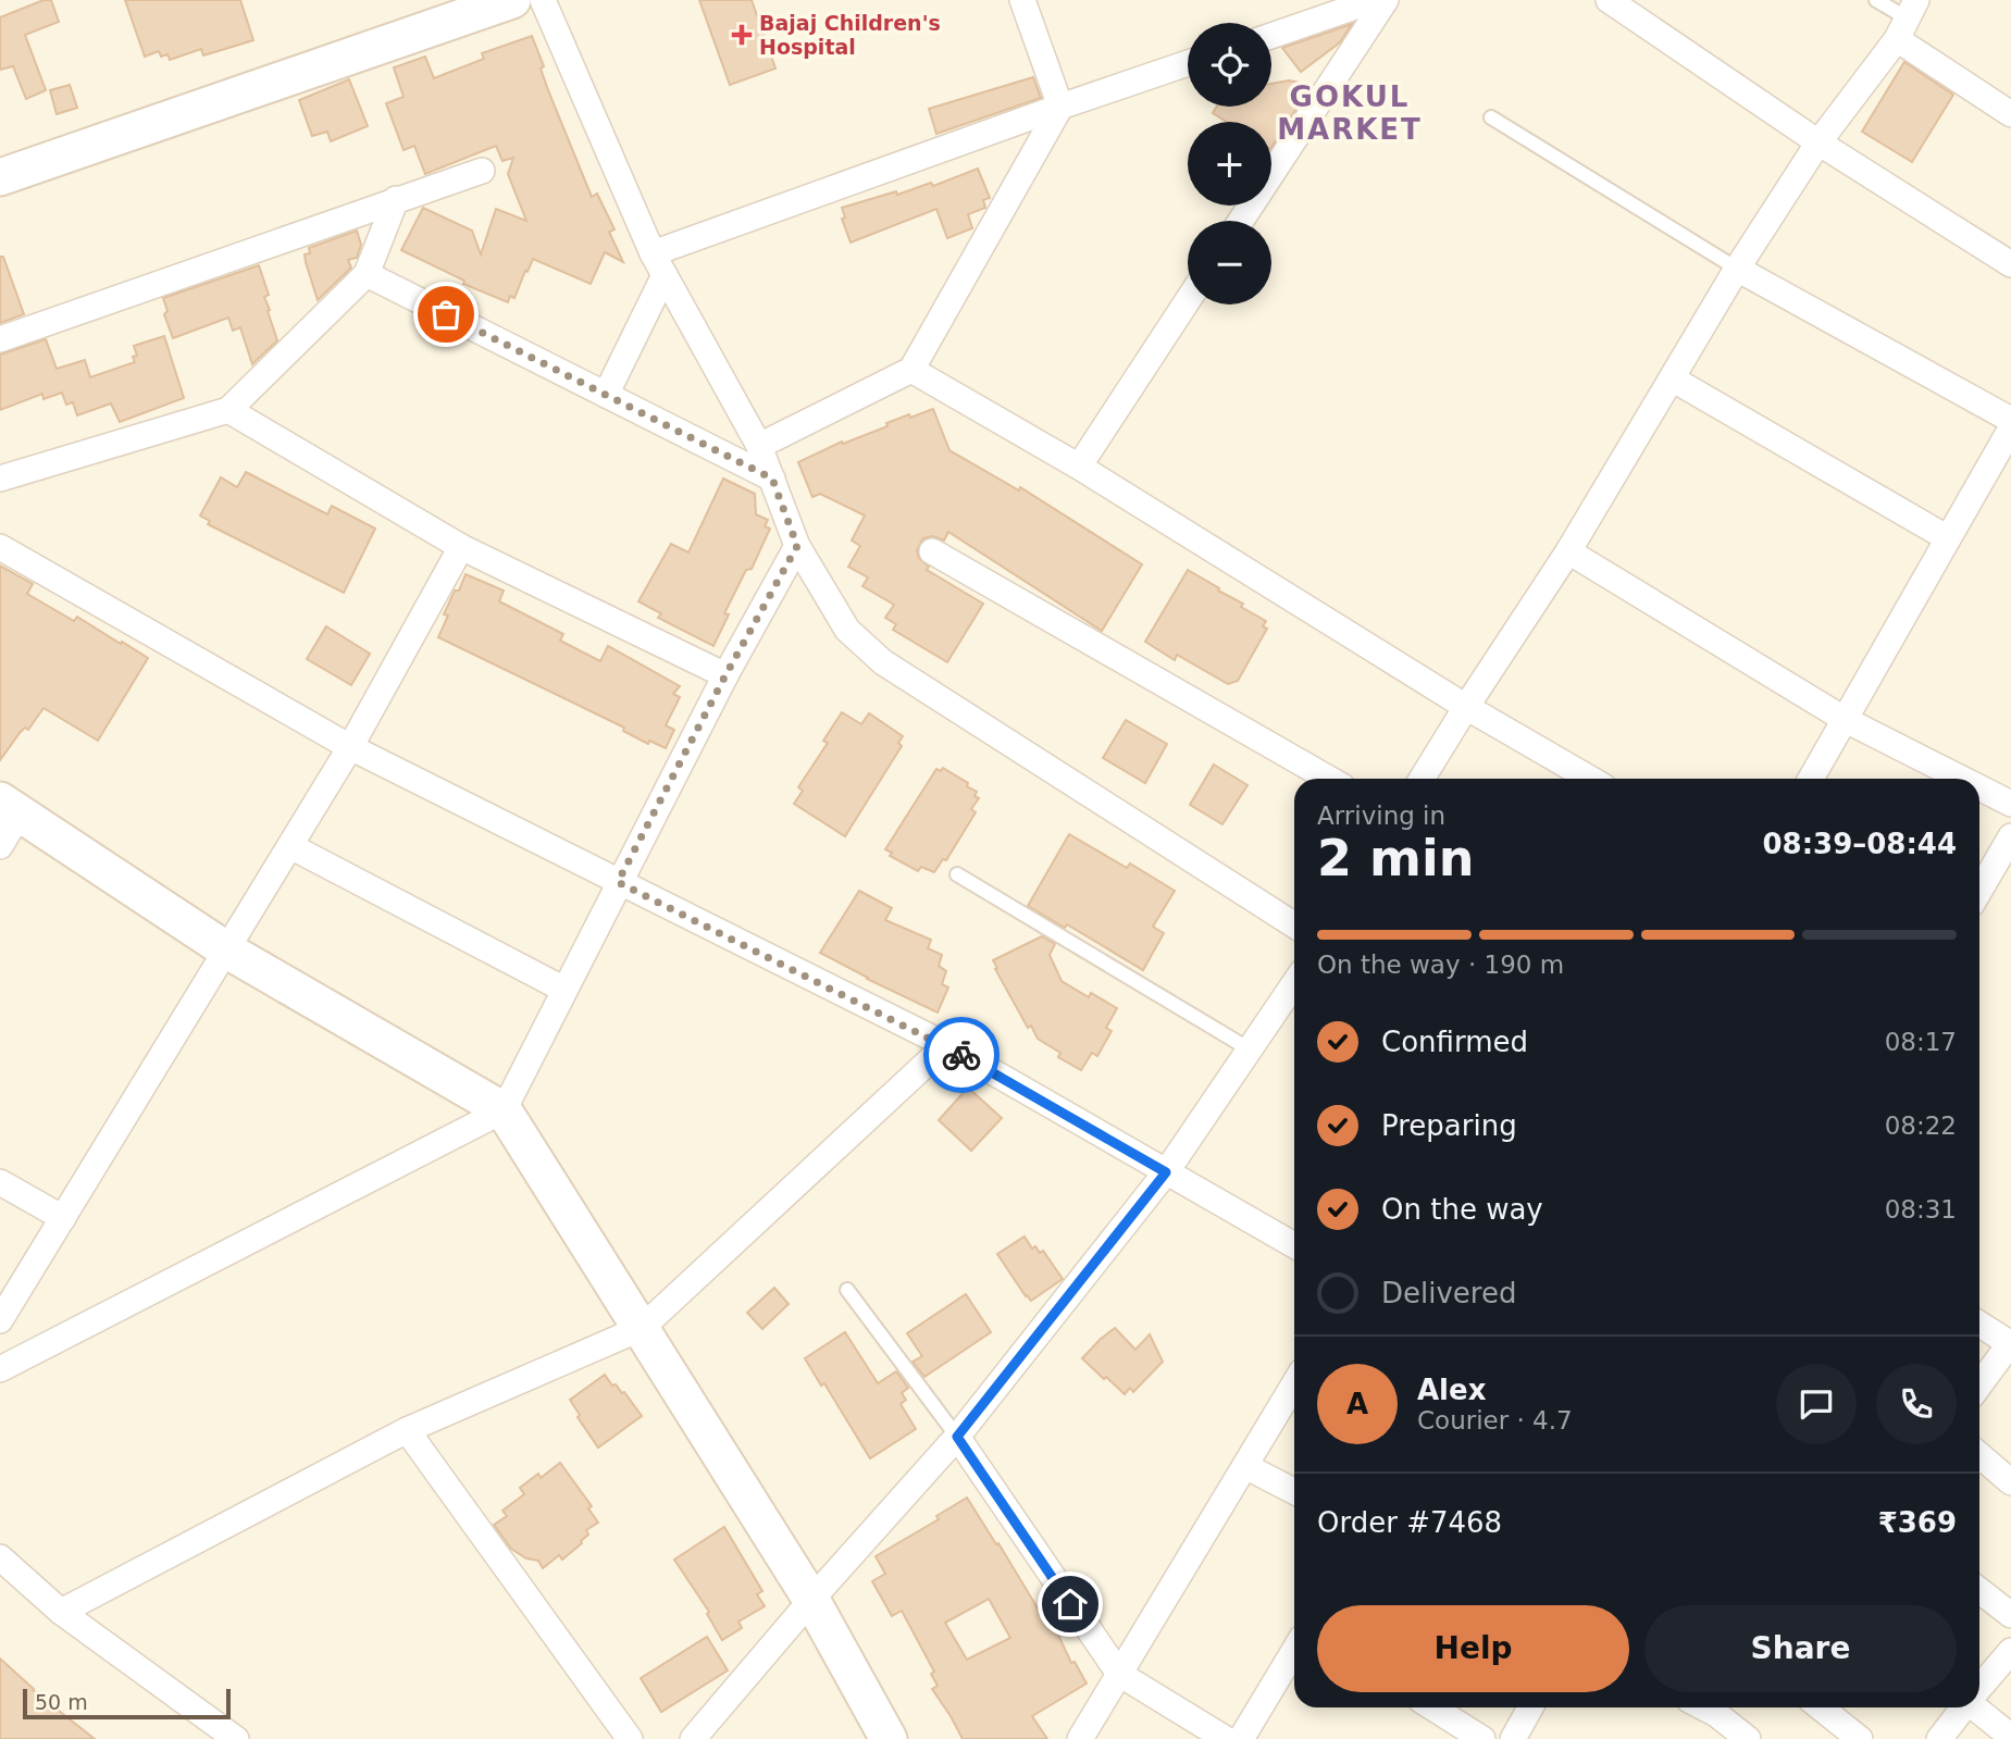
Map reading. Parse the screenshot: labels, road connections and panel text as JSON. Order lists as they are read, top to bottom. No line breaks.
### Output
{"districts":["GOKUL MARKET"],"places":{"health":["Bajaj Children's Hospital"]},"scale_bar":"50 m","page":{"map_buttons":["+","−"],"heading":["2 min","Arriving in","08:39–08:44"],"panel":["Alex","Courier · 4.7","Order #7468","₹369"],"bar":"On the way · 190 m","list":[["Confirmed","08:17"],["Preparing","08:22"],["On the way","08:31"],"Delivered"],"round":"A","buttons":["Help","Share"],"scale":"50 m"}}
